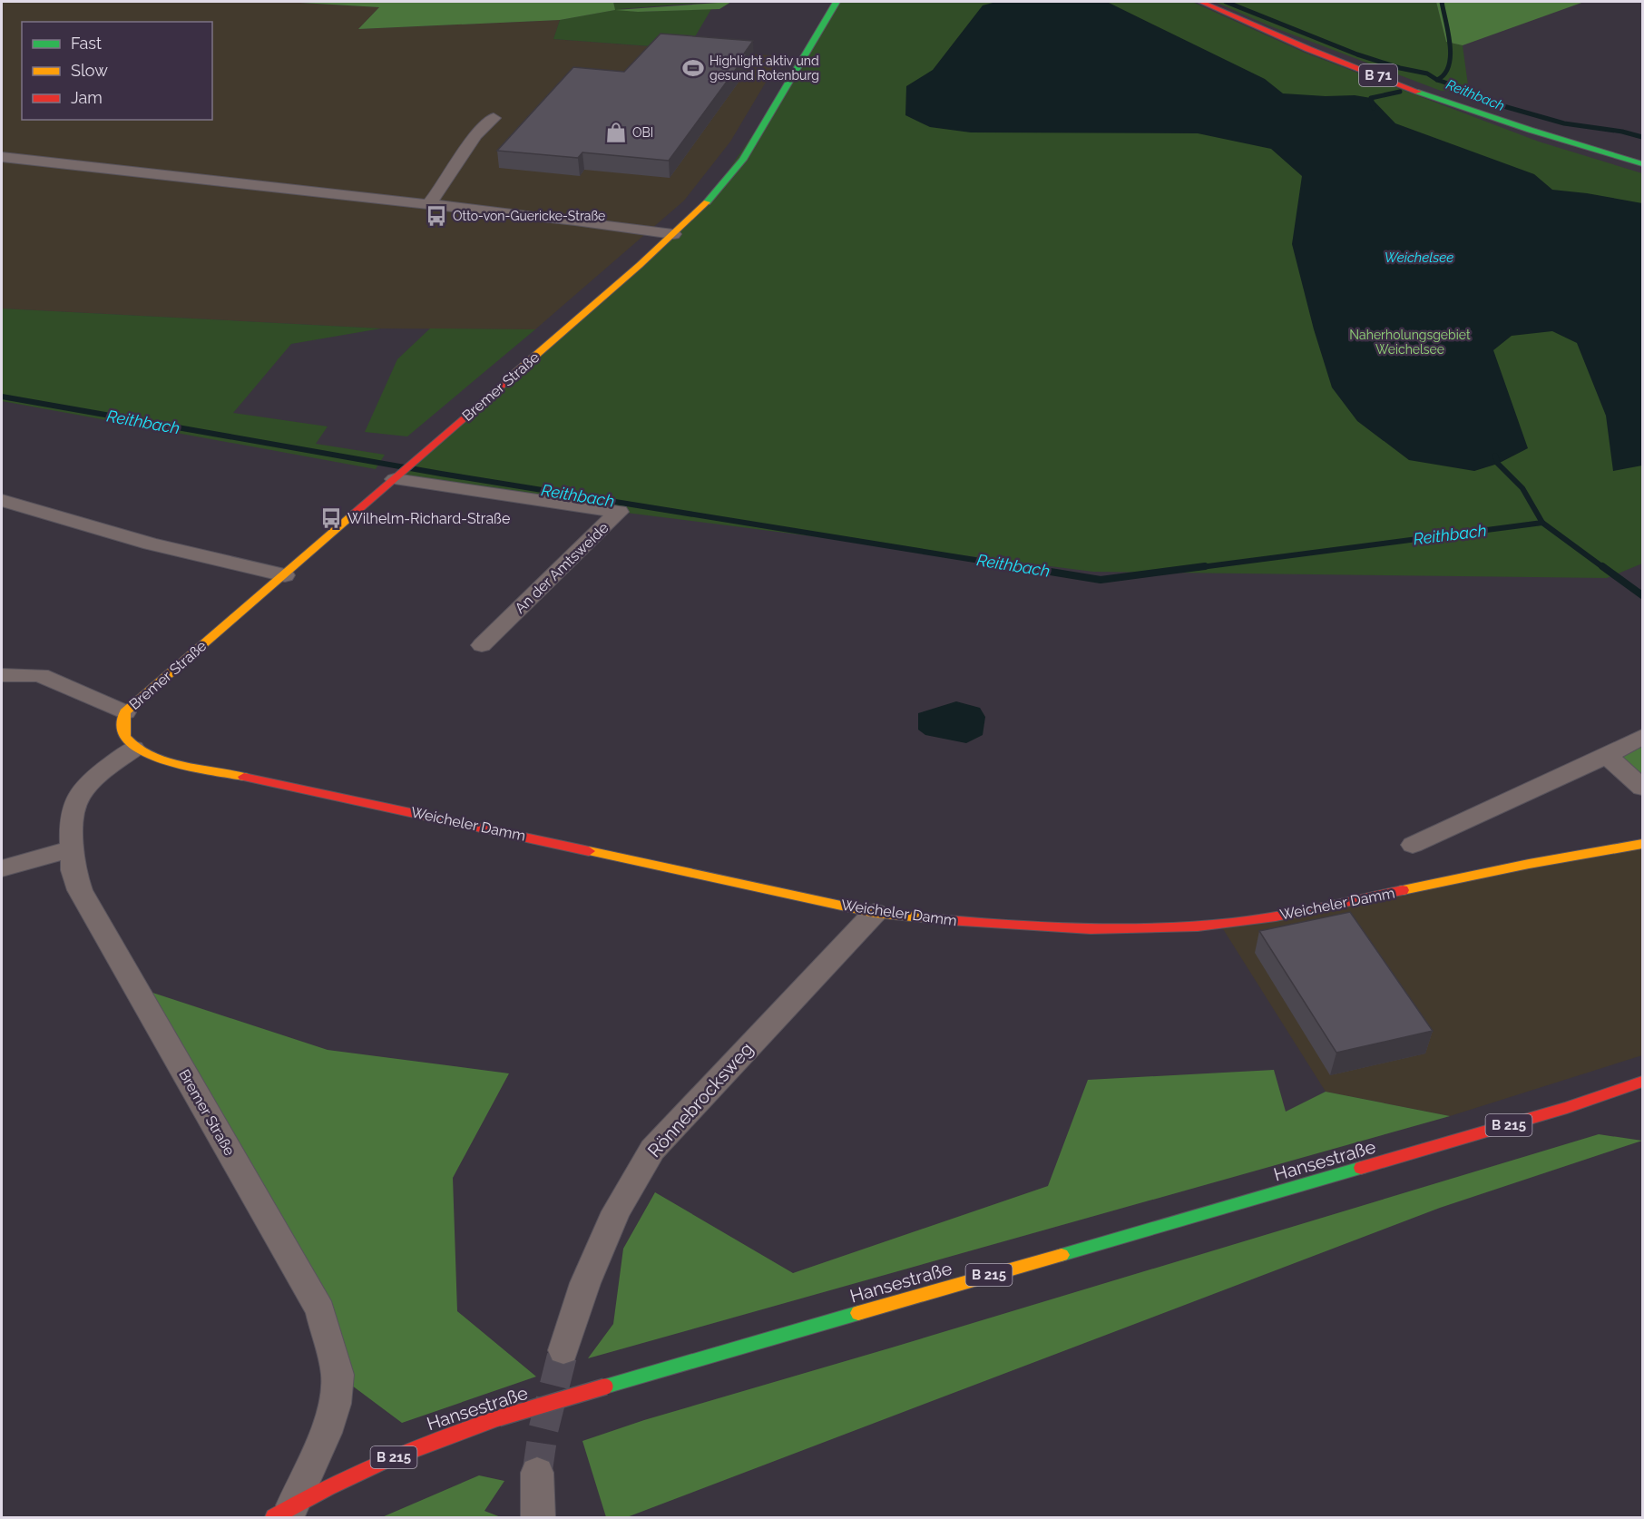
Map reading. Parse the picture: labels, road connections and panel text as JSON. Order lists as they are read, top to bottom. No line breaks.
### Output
{"streets":{"street":["B 71","Bremer Straße","An der Amtsweide","Weicheler Damm","Rönnebrocksweg","B 215","Hansestraße"]},"crossings":[["Bremer Straße","An der Amtsweide"],["Bremer Straße","Weicheler Damm"],["Bremer Straße","Hansestraße"],["Weicheler Damm","Rönnebrocksweg"]],"water":["Reithbach","Weichelsee"],"parks":["Naherholungsgebiet Weichelsee"],"places":{"sports":["Highlight aktiv und gesund Rotenburg"],"shop":["OBI"],"bus stop":["Otto-von-Guericke-Straße","Wilhelm-Richard-Straße"]},"legend":["Fast","Slow","Jam"]}
